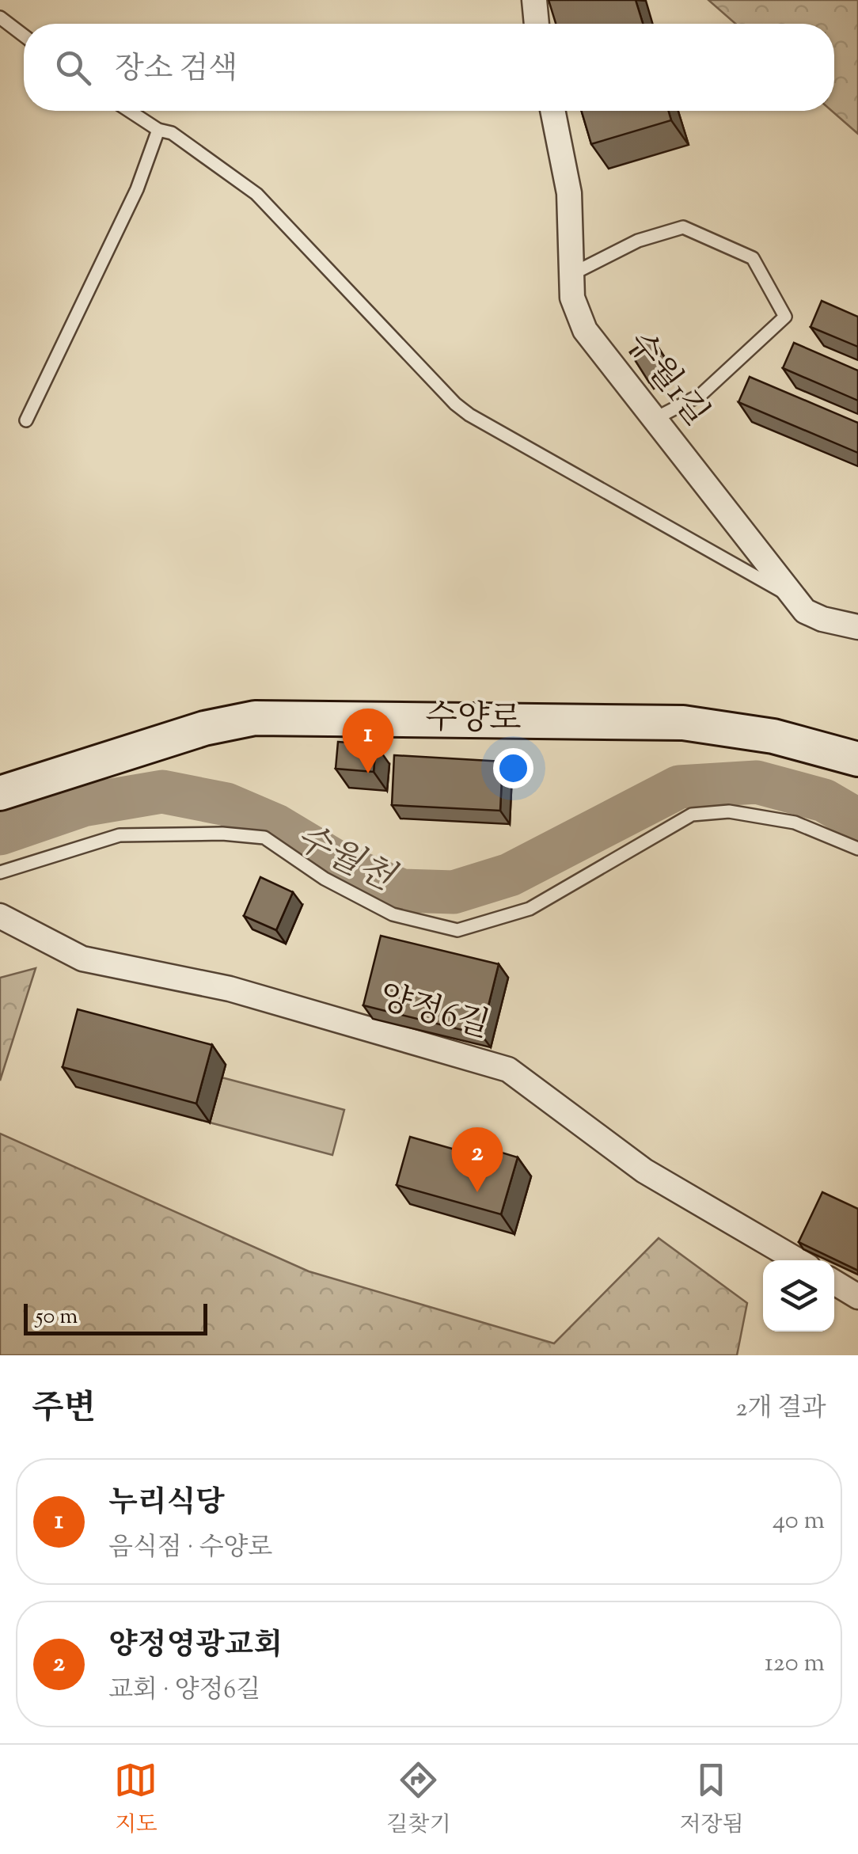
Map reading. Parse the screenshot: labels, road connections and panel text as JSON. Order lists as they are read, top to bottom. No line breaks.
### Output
{"streets":{"street":["수월1길","수양로","양정6길"]},"water":["수월천"],"scale_bar":"50 m","page":{"search":"장소 검색","pins":["1","2"],"scale":"50 m","heading":["주변","2개 결과"],"list":[{"mark":"1","name":"누리식당","note":"음식점 · 수양로","value":"40 m"},{"mark":"2","name":"양정영광교회","note":"교회 · 양정6길","value":"120 m"}],"nav":["지도","길찾기","저장됨"]}}
